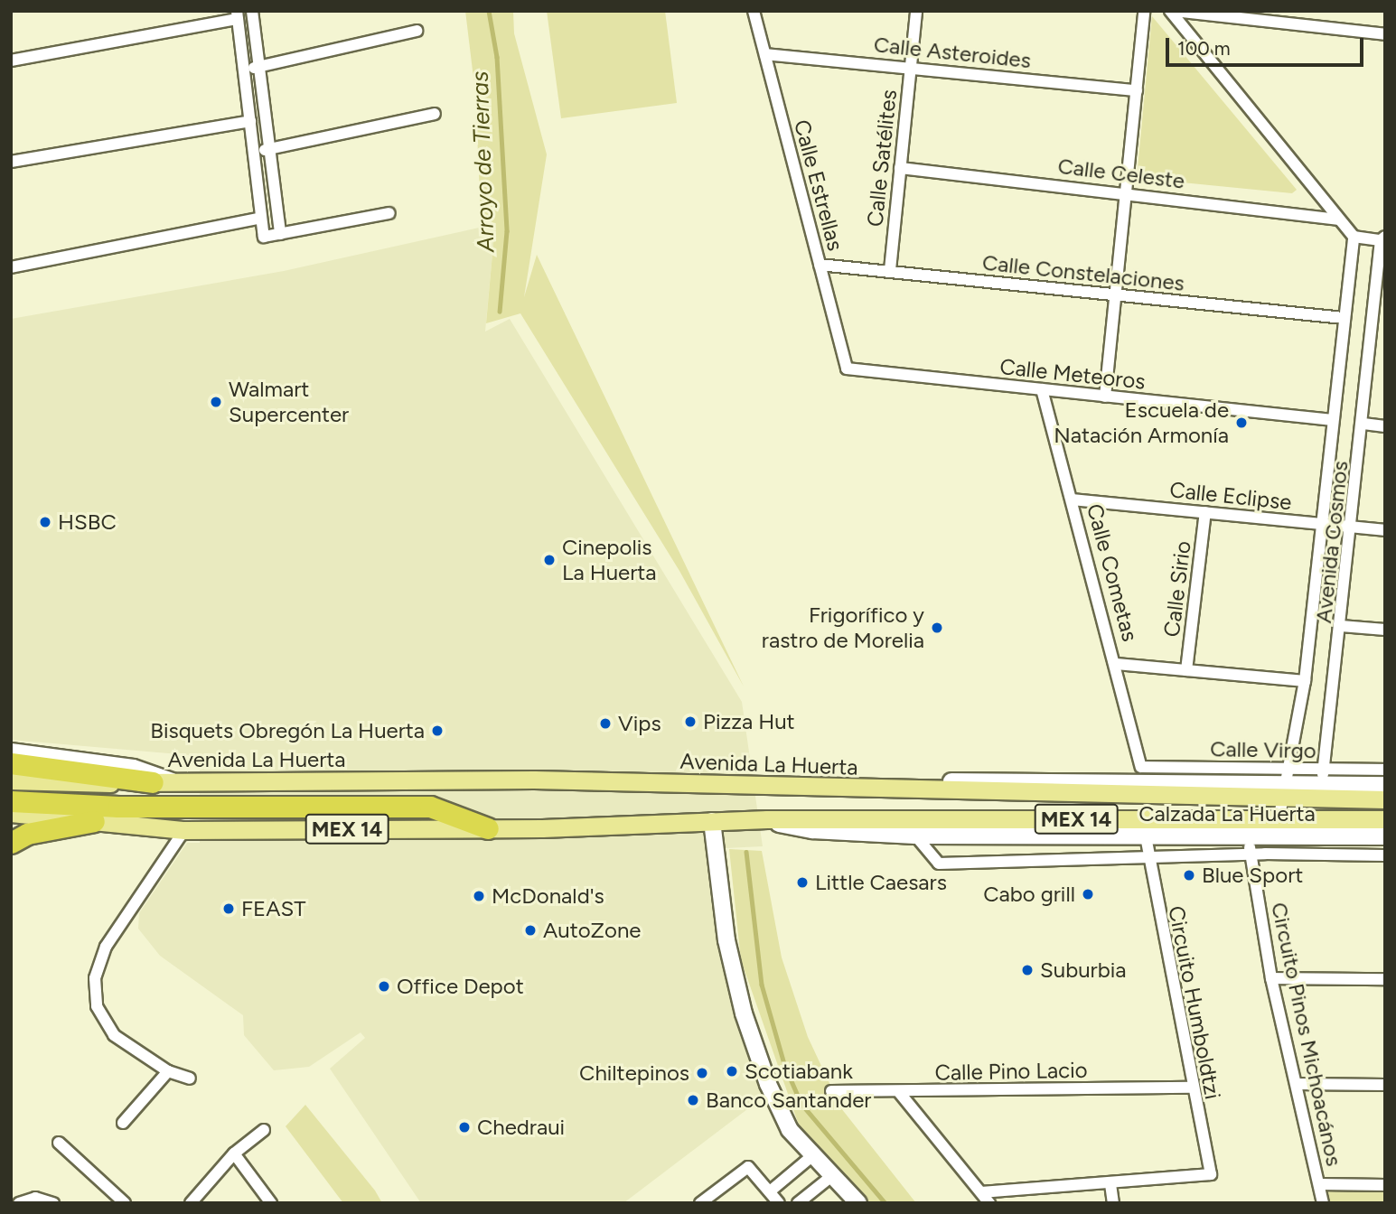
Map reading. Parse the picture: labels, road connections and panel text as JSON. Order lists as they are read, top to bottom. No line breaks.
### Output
{"streets":{"main road":["Avenida La Huerta","MEX 14"],"street":["Calle Asteroides","Calle Satélites","Calle Celeste","Calle Estrellas","Calle Constelaciones","Calle Meteoros","Calle Eclipse","Avenida Cosmos","Calle Cometas","Calle Sirio","Calle Virgo","Calzada La Huerta","Circuito Humboldtzi","Circuito Pinos Michoacános","Calle Pino Lacio"]},"crossings":[["Calle Asteroides","Calle Satélites"],["Calle Asteroides","Calle Estrellas"],["Calle Satélites","Calle Celeste"],["Calle Satélites","Calle Constelaciones"],["Calle Estrellas","Calle Constelaciones"],["Calle Estrellas","Calle Meteoros"],["Calle Constelaciones","Avenida Cosmos"],["Calle Meteoros","Avenida Cosmos"],["Calle Meteoros","Calle Cometas"],["Calle Eclipse","Avenida Cosmos"],["Calle Eclipse","Calle Cometas"],["Calle Eclipse","Calle Sirio"],["Avenida Cosmos","Calle Virgo"],["Avenida Cosmos","Avenida La Huerta"],["Avenida Cosmos","Calzada La Huerta"],["Avenida Cosmos","MEX 14"],["Calle Cometas","Calle Virgo"],["Calle Virgo","Avenida La Huerta"],["Calle Virgo","Calzada La Huerta"],["Avenida La Huerta","Calzada La Huerta"],["Avenida La Huerta","MEX 14"],["Avenida La Huerta","Circuito Pinos Michoacános"],["Calzada La Huerta","MEX 14"],["Calzada La Huerta","Circuito Humboldtzi"],["Calzada La Huerta","Circuito Pinos Michoacános"],["MEX 14","Circuito Pinos Michoacános"],["Circuito Humboldtzi","Calle Pino Lacio"]],"water":["Arroyo de Tierras"],"places":["Walmart Supercenter","Escuela de Natación Armonía","HSBC","Cinepolis La Huerta","Frigorífico y rastro de Morelia","Pizza Hut","Vips","Bisquets Obregón La Huerta","Blue Sport","Little Caesars","Cabo grill","McDonald's","FEAST","AutoZone","Suburbia","Office Depot","Scotiabank","Chiltepinos","Banco Santander","Chedraui"],"scale_bar":"100 m"}
